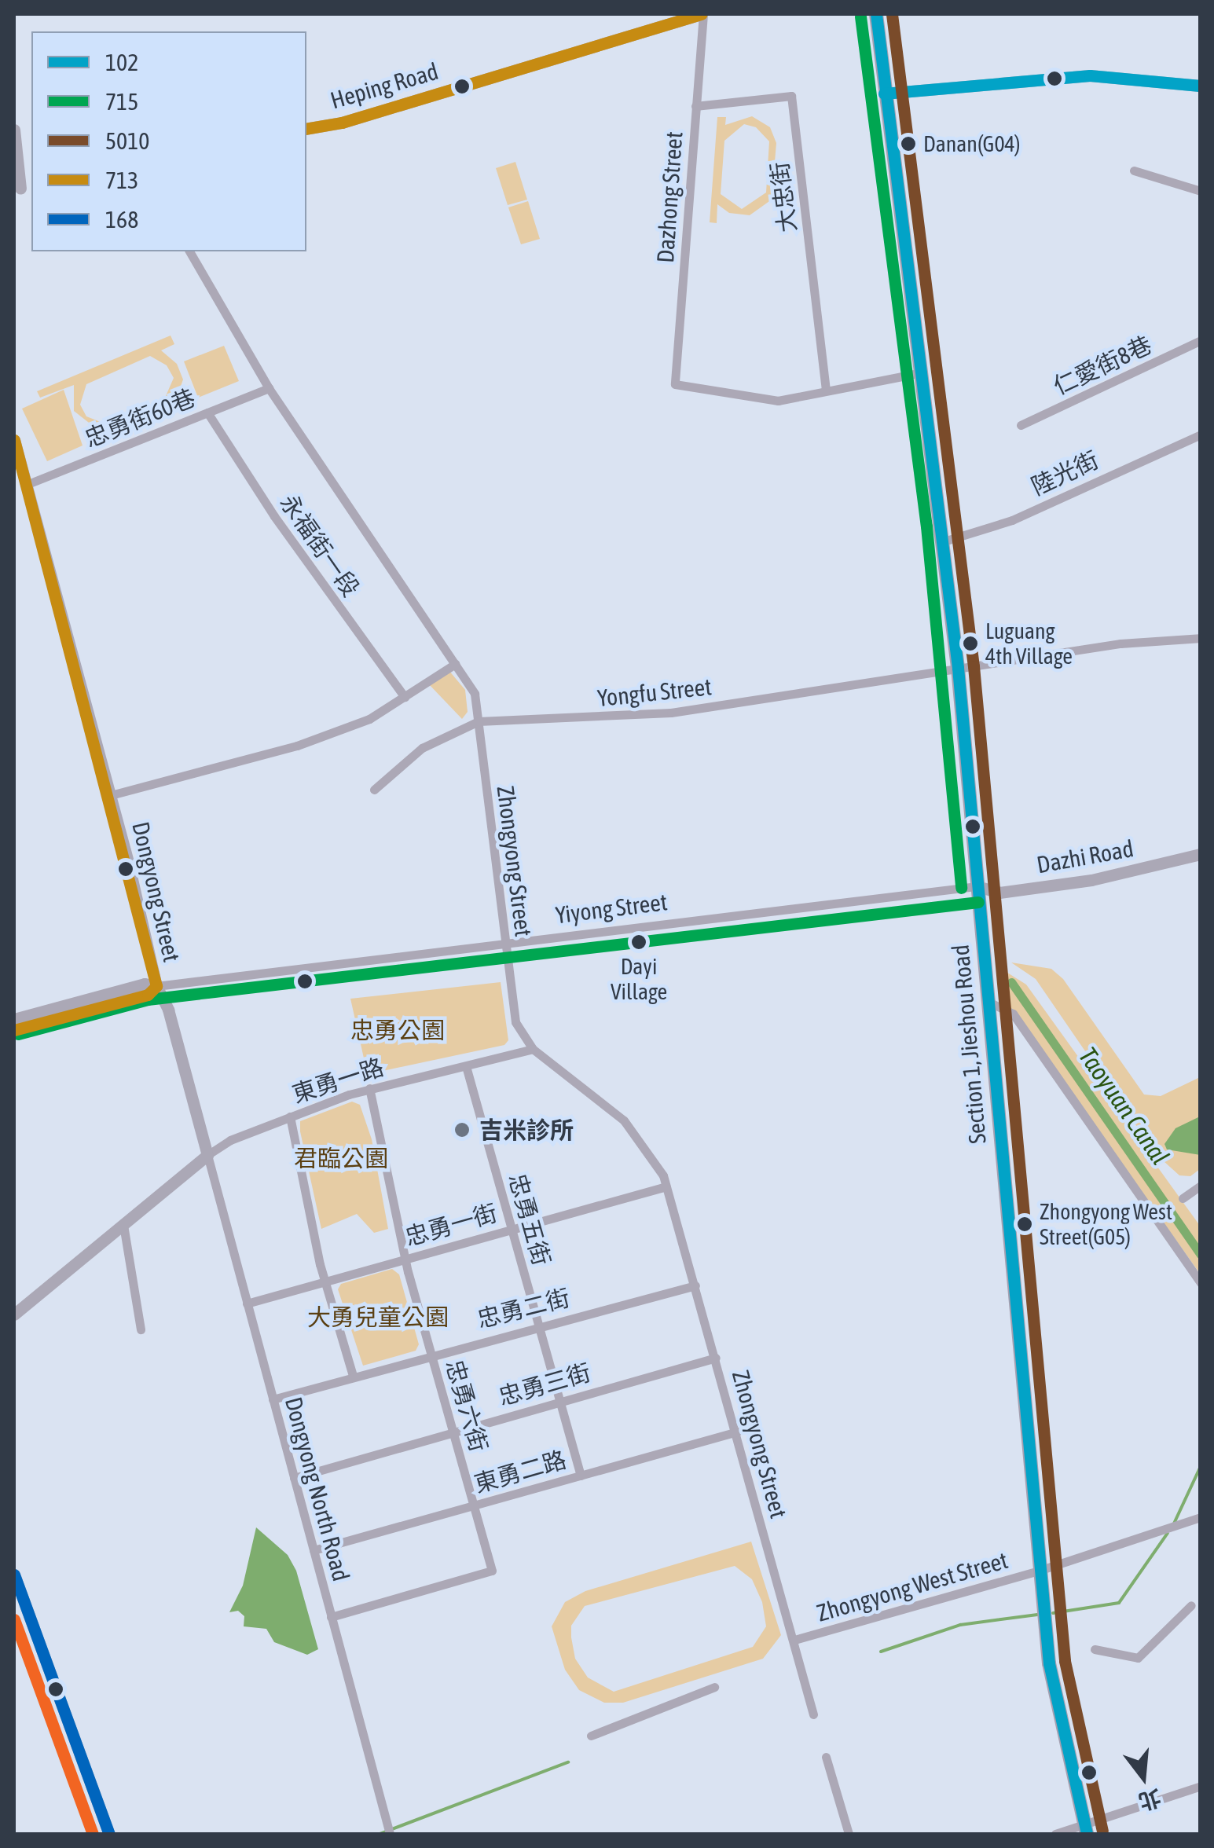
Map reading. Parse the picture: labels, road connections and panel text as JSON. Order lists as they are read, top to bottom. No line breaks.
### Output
{"streets":{"main road":["Section 1, Jieshou Road"],"street":["Heping Road","Dazhong Street","大忠街","仁愛街8巷","忠勇街60巷","陸光街","永福街一段","Yongfu Street","Dazhi Road","Zhongyong Street","Dongyong Street","Yiyong Street","東勇一路","忠勇五街","忠勇一街","忠勇二街","忠勇三街","忠勇六街","東勇二路","Dongyong North Road","Zhongyong West Street"]},"crossings":[["Heping Road","Dazhong Street"],["Dazhong Street","大忠街"],["忠勇街60巷","永福街一段"],["忠勇街60巷","Zhongyong Street"],["忠勇街60巷","Dongyong Street"],["陸光街","Section 1, Jieshou Road"],["Yongfu Street","Zhongyong Street"],["Yongfu Street","Section 1, Jieshou Road"],["Dazhi Road","Yiyong Street"],["Dazhi Road","Section 1, Jieshou Road"],["Zhongyong Street","Yiyong Street"],["Zhongyong Street","東勇一路"],["Zhongyong Street","忠勇一街"],["Zhongyong Street","忠勇二街"],["Zhongyong Street","忠勇三街"],["Zhongyong Street","東勇二路"],["Zhongyong Street","Zhongyong West Street"],["Dongyong Street","Yiyong Street"],["Dongyong Street","東勇一路"],["Dongyong Street","Dongyong North Road"],["Yiyong Street","Section 1, Jieshou Road"],["Section 1, Jieshou Road","Zhongyong West Street"],["東勇一路","忠勇五街"],["東勇一路","忠勇六街"],["東勇一路","Dongyong North Road"],["忠勇五街","忠勇一街"],["忠勇五街","忠勇二街"],["忠勇五街","忠勇三街"],["忠勇五街","東勇二路"],["忠勇一街","忠勇六街"],["忠勇一街","Dongyong North Road"],["忠勇二街","忠勇六街"],["忠勇二街","Dongyong North Road"],["忠勇三街","忠勇六街"],["忠勇三街","Dongyong North Road"],["忠勇六街","東勇二路"],["忠勇六街","Dongyong North Road"],["東勇二路","Dongyong North Road"]],"water":["Taoyuan Canal"],"parks":["忠勇公園","君臨公園","大勇兒童公園"],"places":["Danan(G04)","Luguang 4th Village","Dayi Village","吉米診所","Zhongyong West Street(G05)"],"lines":["transit line 102","transit line 5010","transit line 713","transit line 715","transit line 168"],"legend":["102","715","5010","713","168"],"north":"bottom"}
